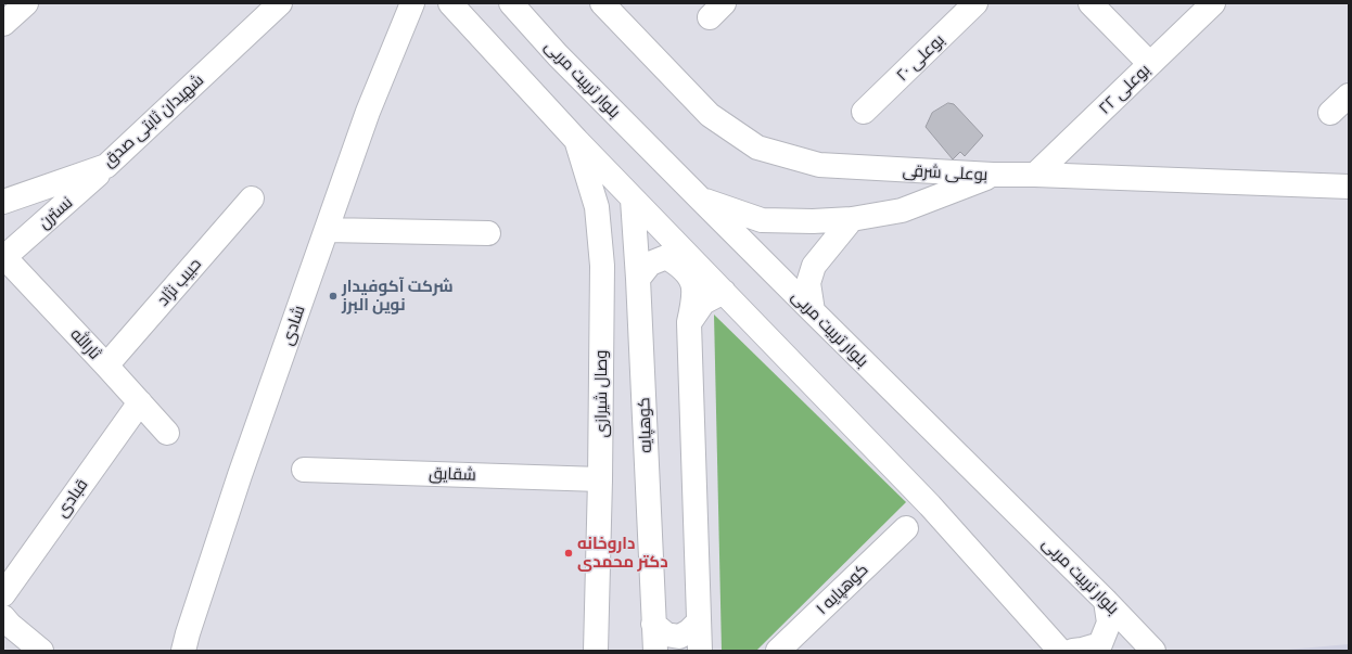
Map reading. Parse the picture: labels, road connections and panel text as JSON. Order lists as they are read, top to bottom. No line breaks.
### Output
{"streets":{"street":["بوعلی ۲۰","بلوار تربیت مربی","بوعلی ۲۲","شهیدان ثابتی صدق","بوعلی شرقی","نسترن","حبیب نژاد","شادی","ثارالله","وصال شیرازی","کوهپایه","شقایق","قبادی","کوهپایه ۱"]},"crossings":[["بوعلی ۲۲","بوعلی شرقی"],["شهیدان ثابتی صدق","نسترن"],["نسترن","ثارالله"],["حبیب نژاد","ثارالله"],["ثارالله","قبادی"],["وصال شیرازی","شقایق"]],"places":["شرکت آکوفیدار نوین البرز","داروخانه دکتر محمدی"]}
